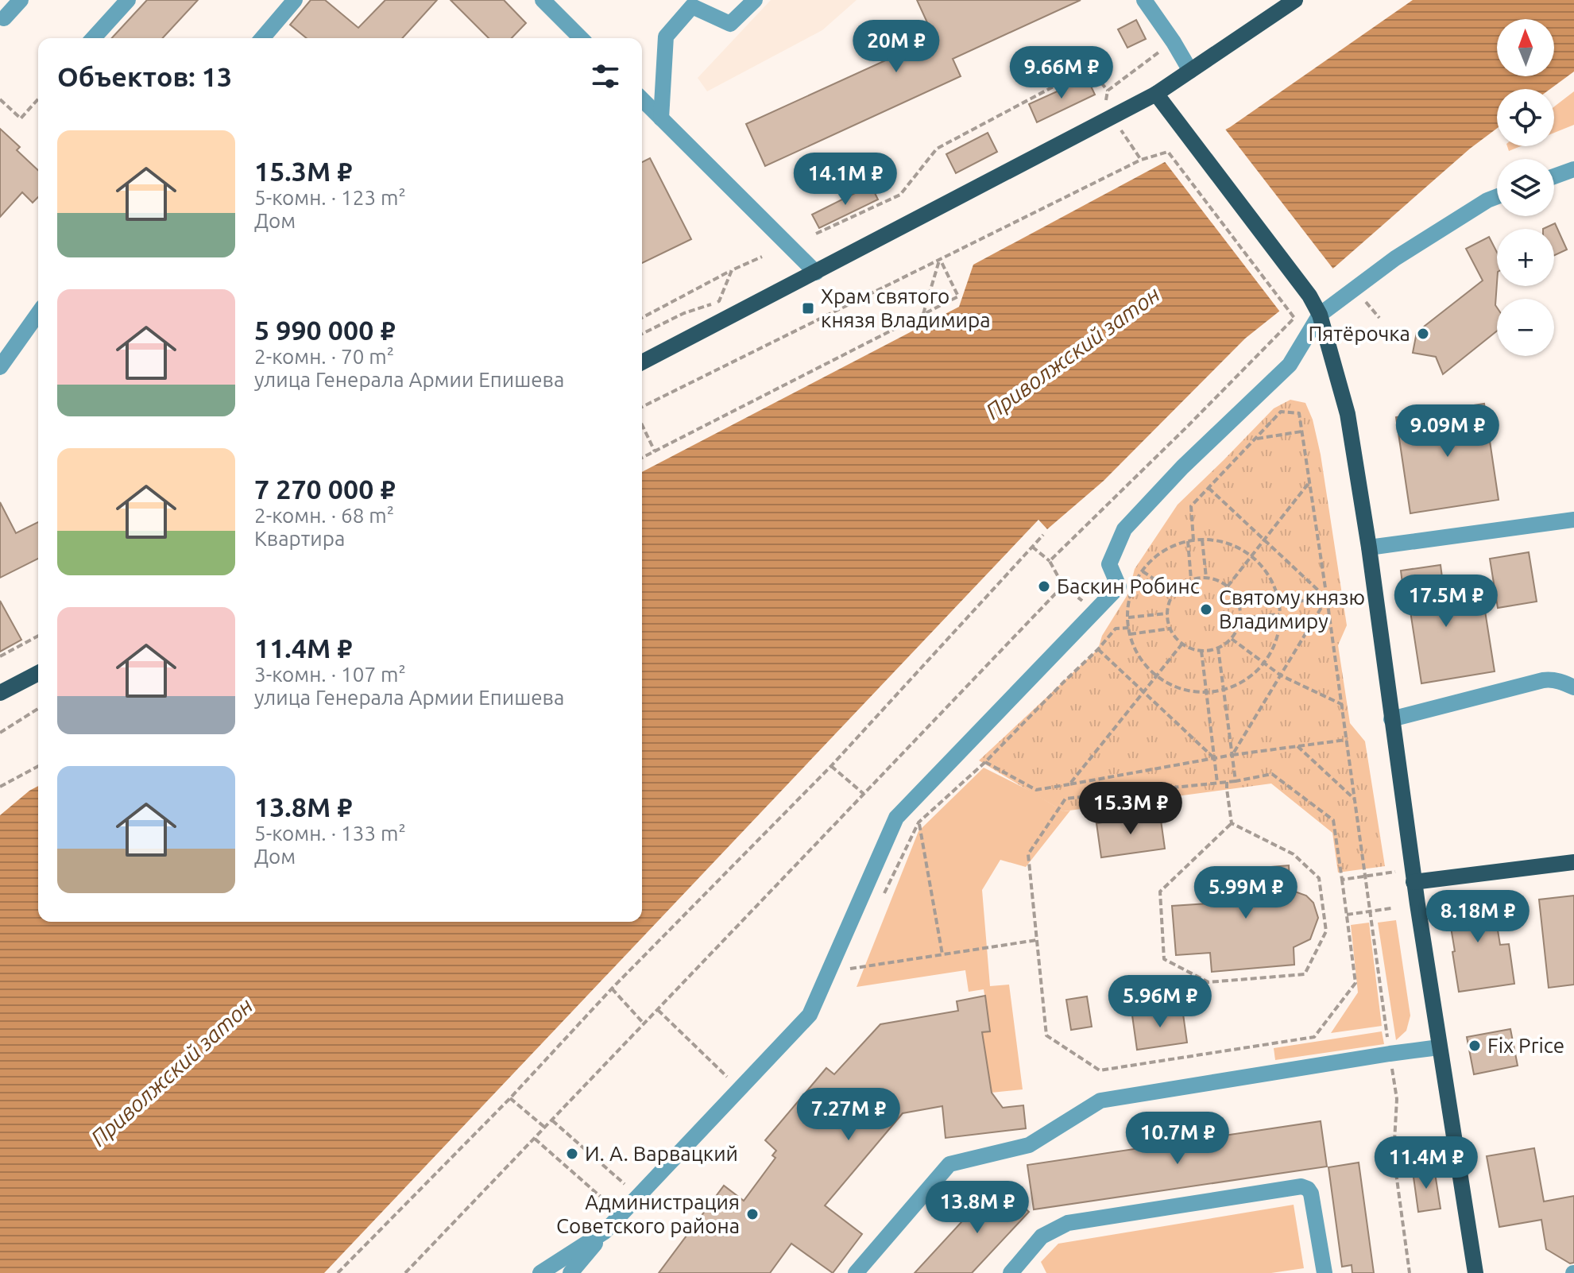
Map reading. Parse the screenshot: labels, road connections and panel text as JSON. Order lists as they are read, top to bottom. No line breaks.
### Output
{"water":["Приволжский затон"],"places":{"transit":["Храм святого князя Владимира"],"other":["Пятёрочка","Баскин Робинс","Святому князю Владимиру","Fix Price","И. А. Варвацкий","Администрация Советского района"]},"north":"top","page":{"map_buttons":["+","−"],"price":["20M ₽","9.66M ₽","14.1M ₽","9.09M ₽","17.5M ₽","15.3M ₽","5.99M ₽","8.18M ₽","5.96M ₽","7.27M ₽","10.7M ₽","11.4M ₽","13.8M ₽"],"heading":"Объектов: 13","list":[{"name":"15.3M ₽","note":"5-комн. · 123 m² · Дом"},{"name":"5 990 000 ₽","note":"2-комн. · 70 m² · улица Генерала Армии Епишева"},{"name":"7 270 000 ₽","note":"2-комн. · 68 m² · Квартира"},{"name":"11.4M ₽","note":"3-комн. · 107 m² · улица Генерала Армии Епишева"},{"name":"13.8M ₽","note":"5-комн. · 133 m² · Дом"}]}}
